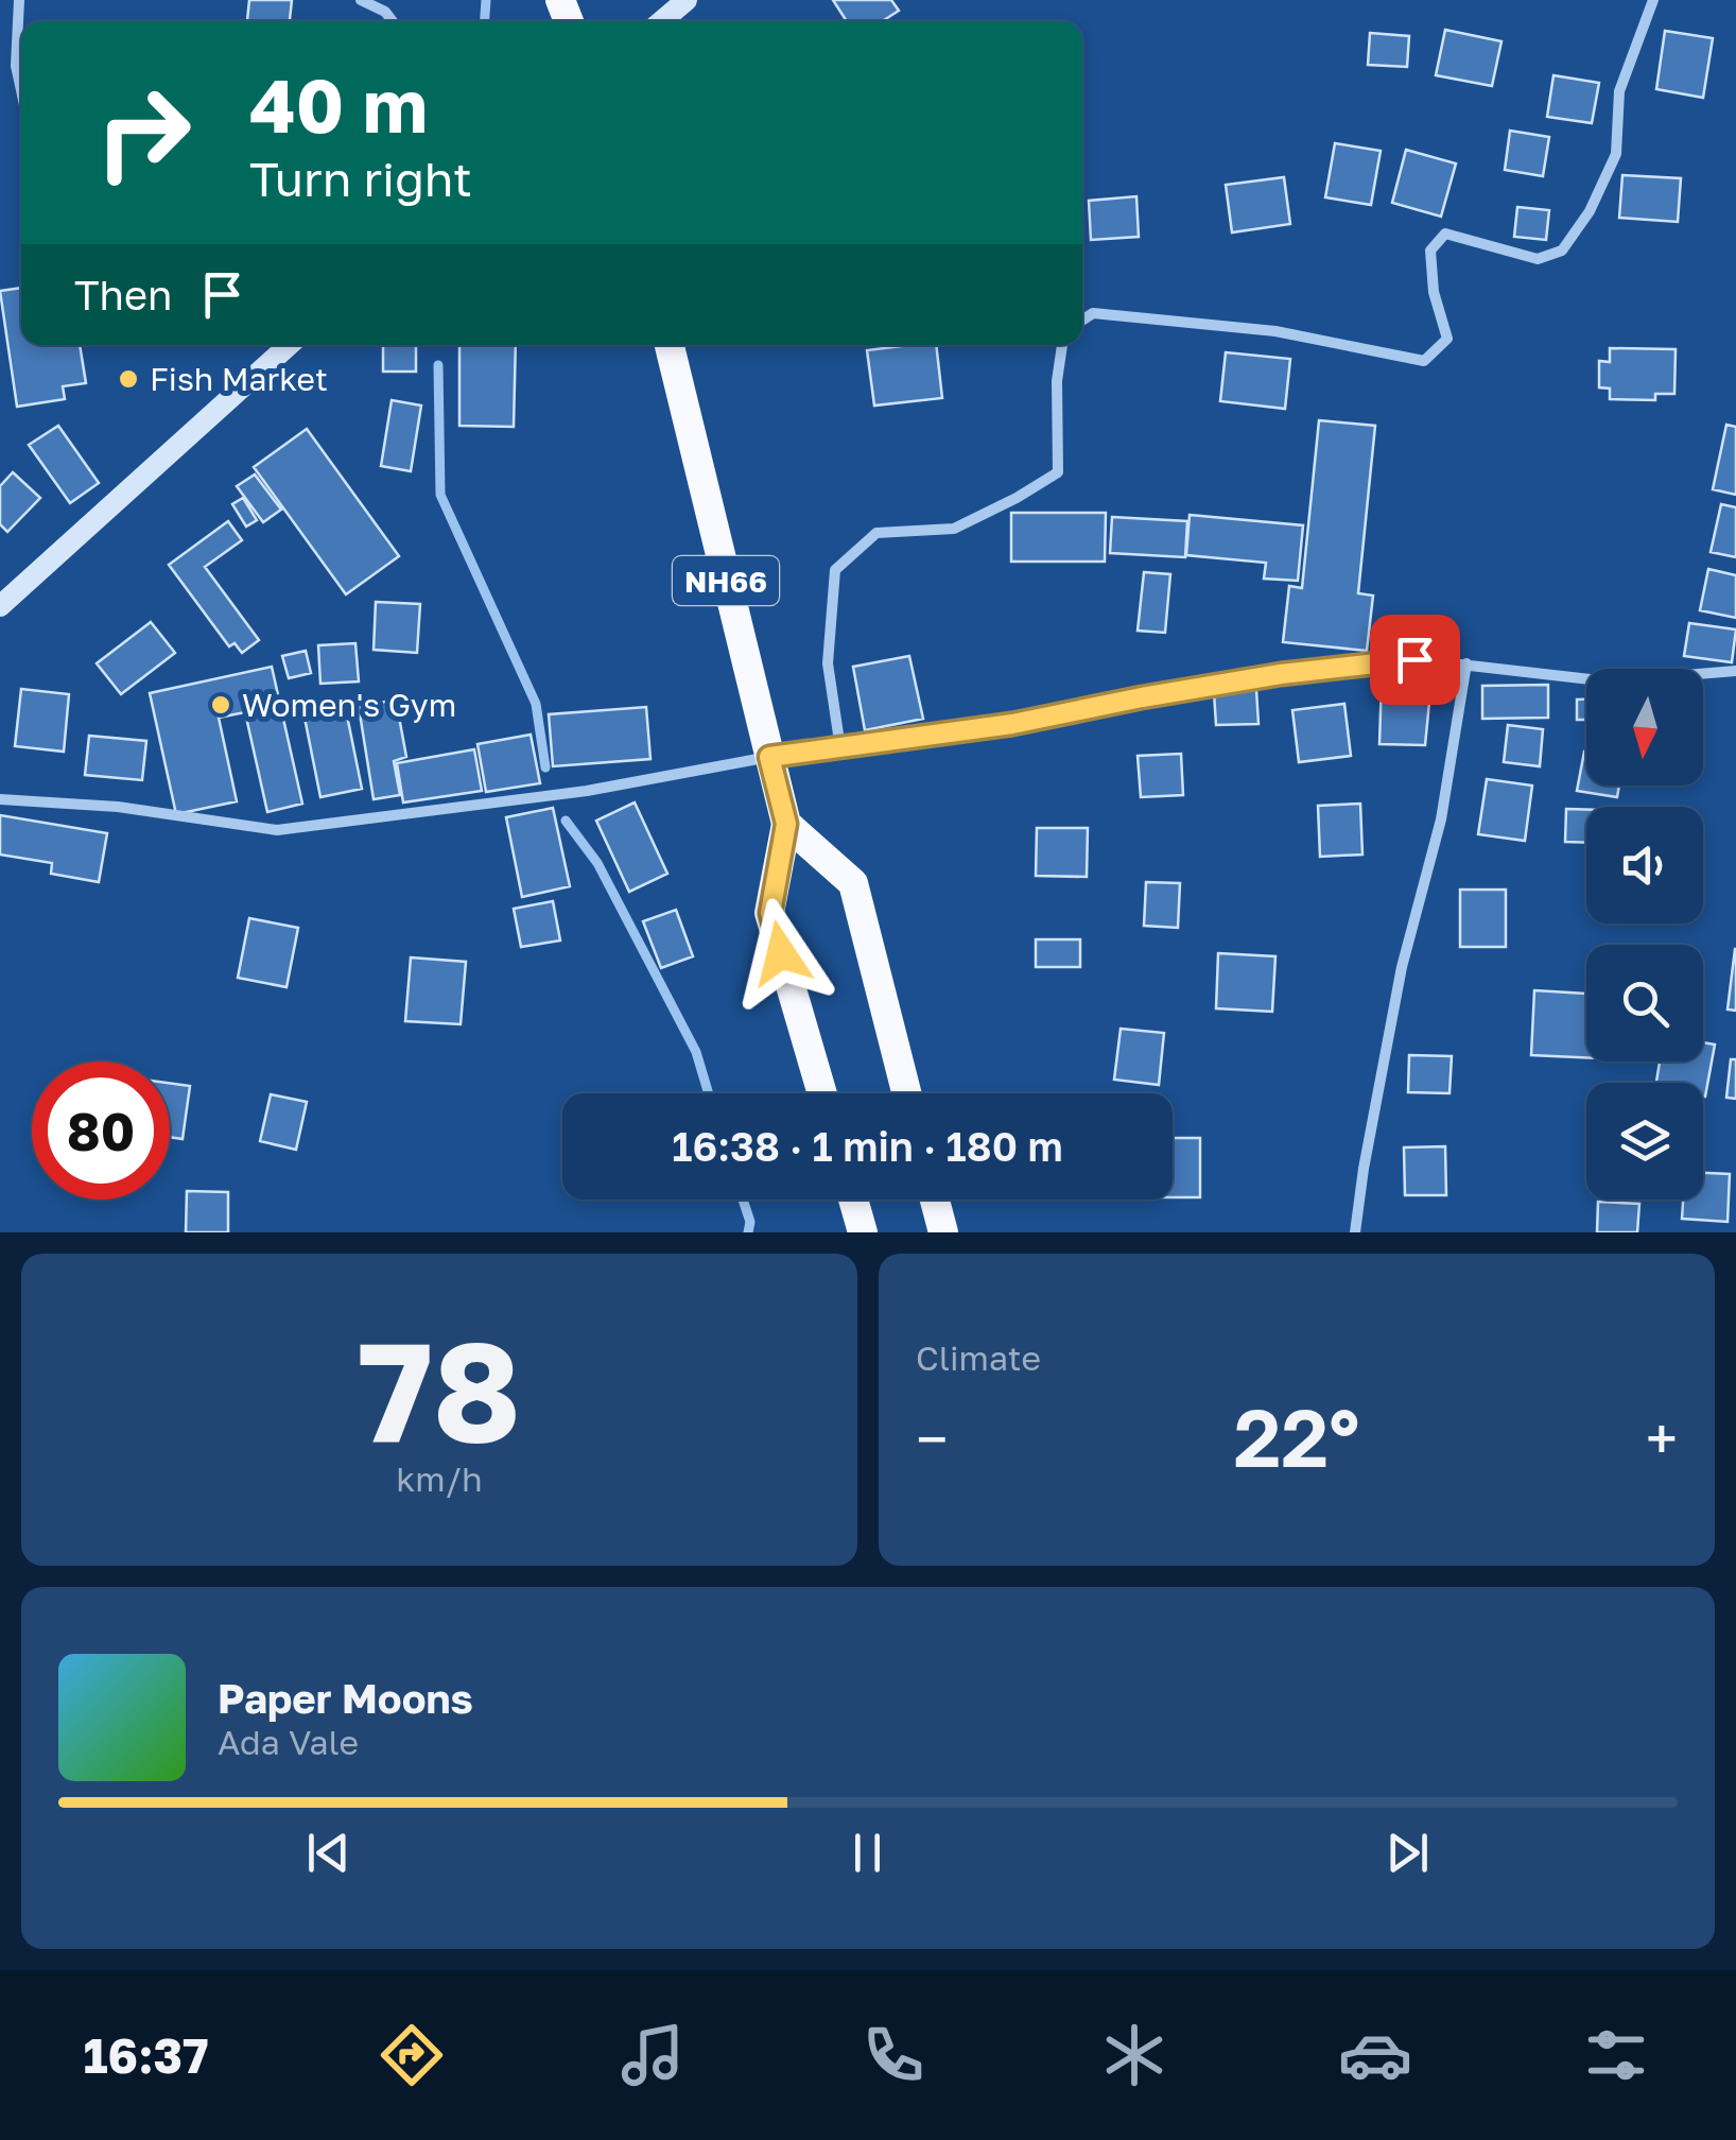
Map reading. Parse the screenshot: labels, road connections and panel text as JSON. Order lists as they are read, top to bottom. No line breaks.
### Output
{"streets":{"highway":["NH66"]},"places":["Fish Market","Women's Gym"],"north":"bottom","page":{"turn":["40 m","Turn right"],"then":"Then","limit":"80","trip":"16:38 · 1 min · 180 m","tile":[["78","km/h"],"Climate"],"heat":["−","22°","+"],"song":["Paper Moons","Ada Vale"],"tabs":"16:37"}}
